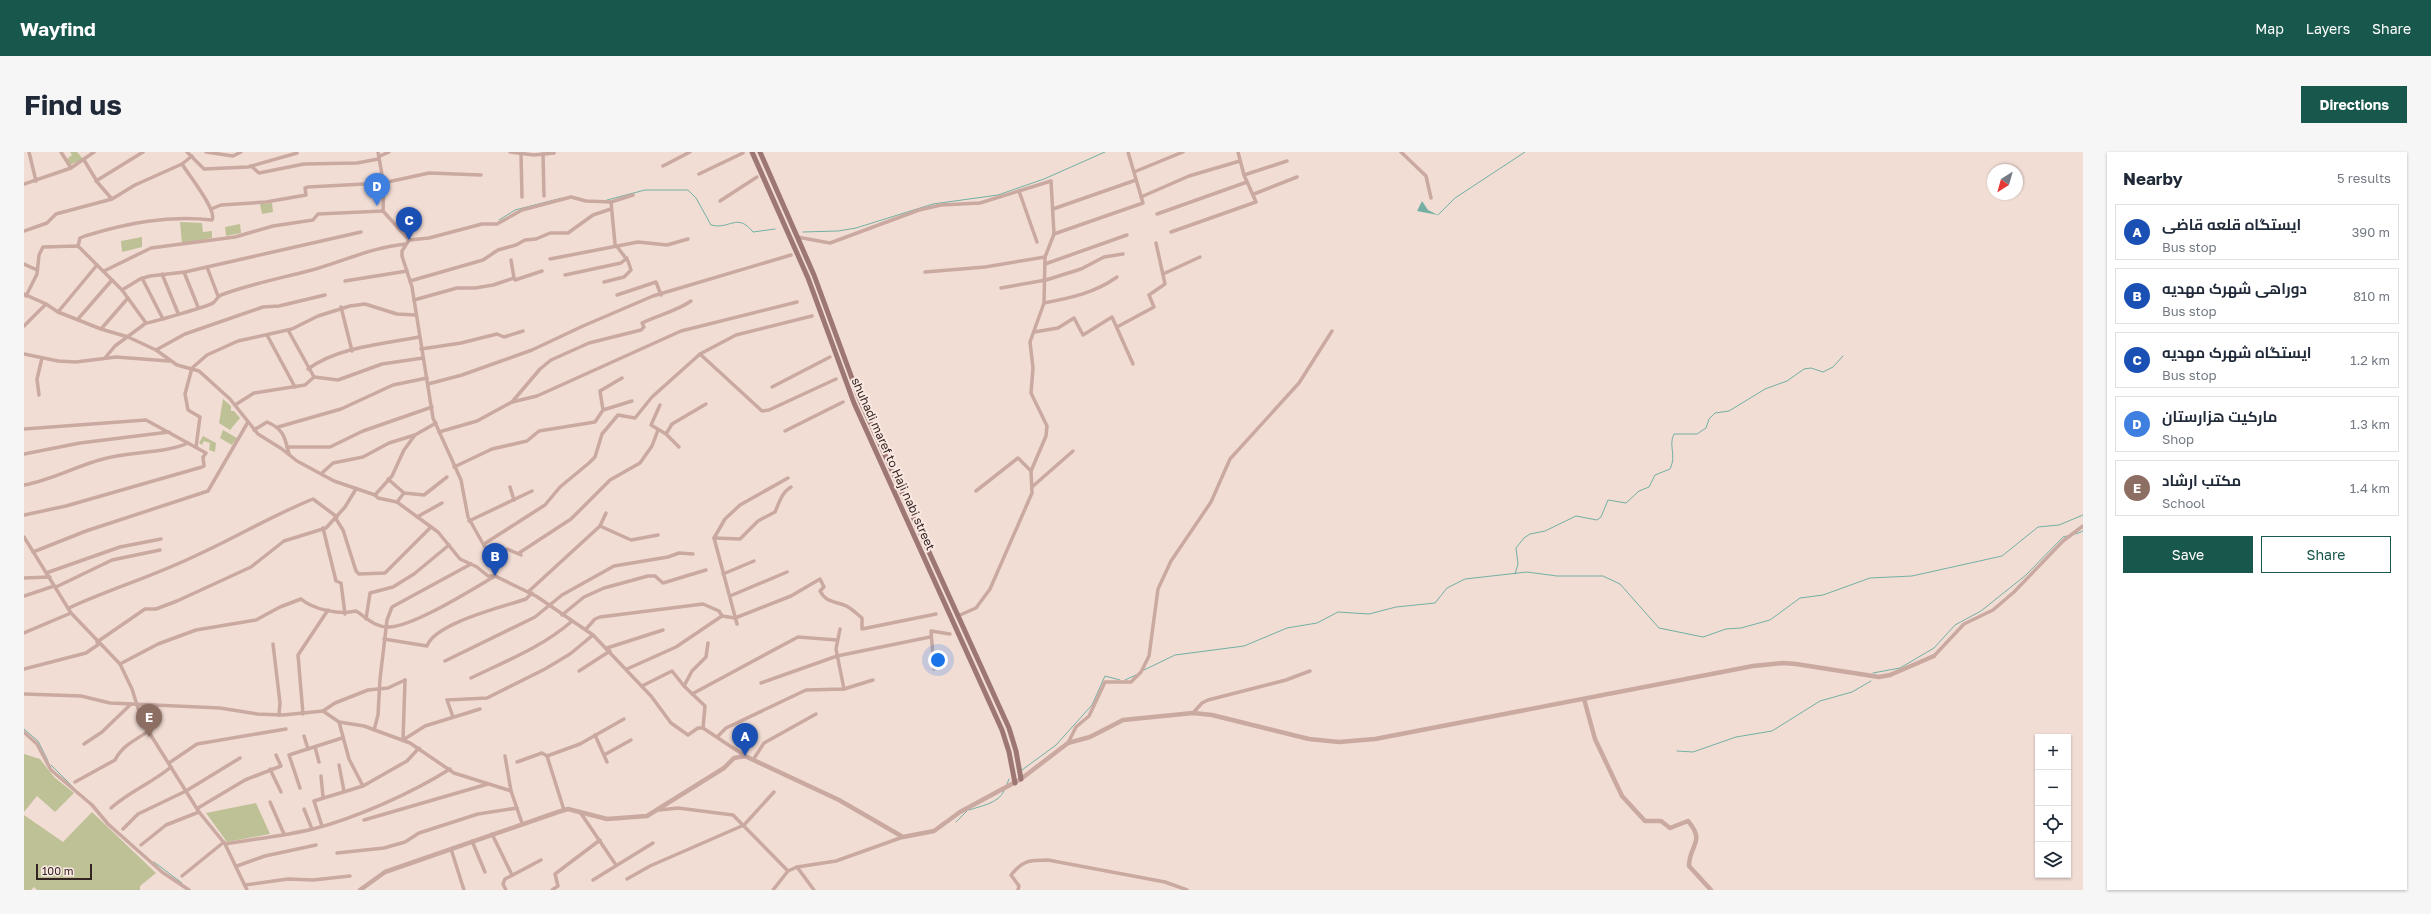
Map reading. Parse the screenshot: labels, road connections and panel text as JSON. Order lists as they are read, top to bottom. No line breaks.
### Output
{"streets":{"main road":["shuhadi maref to Haji nabi street"]},"scale_bar":"100 m","north":"bottom left","page":{"header":"Wayfind","nav":["Map","Layers","Share"],"buttons":["Directions",["Save","Share"]],"title":"Find us","heading":["Nearby","5 results"],"pins":["D","C","B","E","A"],"list":[{"mark":"A","name":"ایستگاه قلعه قاضی","note":"Bus stop","value":"390 m"},{"mark":"B","name":"دوراهی شهرک مهدیه","note":"Bus stop","value":"810 m"},{"mark":"C","name":"ایستگاه شهرک مهدیه","note":"Bus stop","value":"1.2 km"},{"mark":"D","name":"مارکیت هزارستان","note":"Shop","value":"1.3 km"},{"mark":"E","name":"مکتب ارشاد","note":"School","value":"1.4 km"}],"map_buttons":["+","−"],"scale":"100 m"}}
